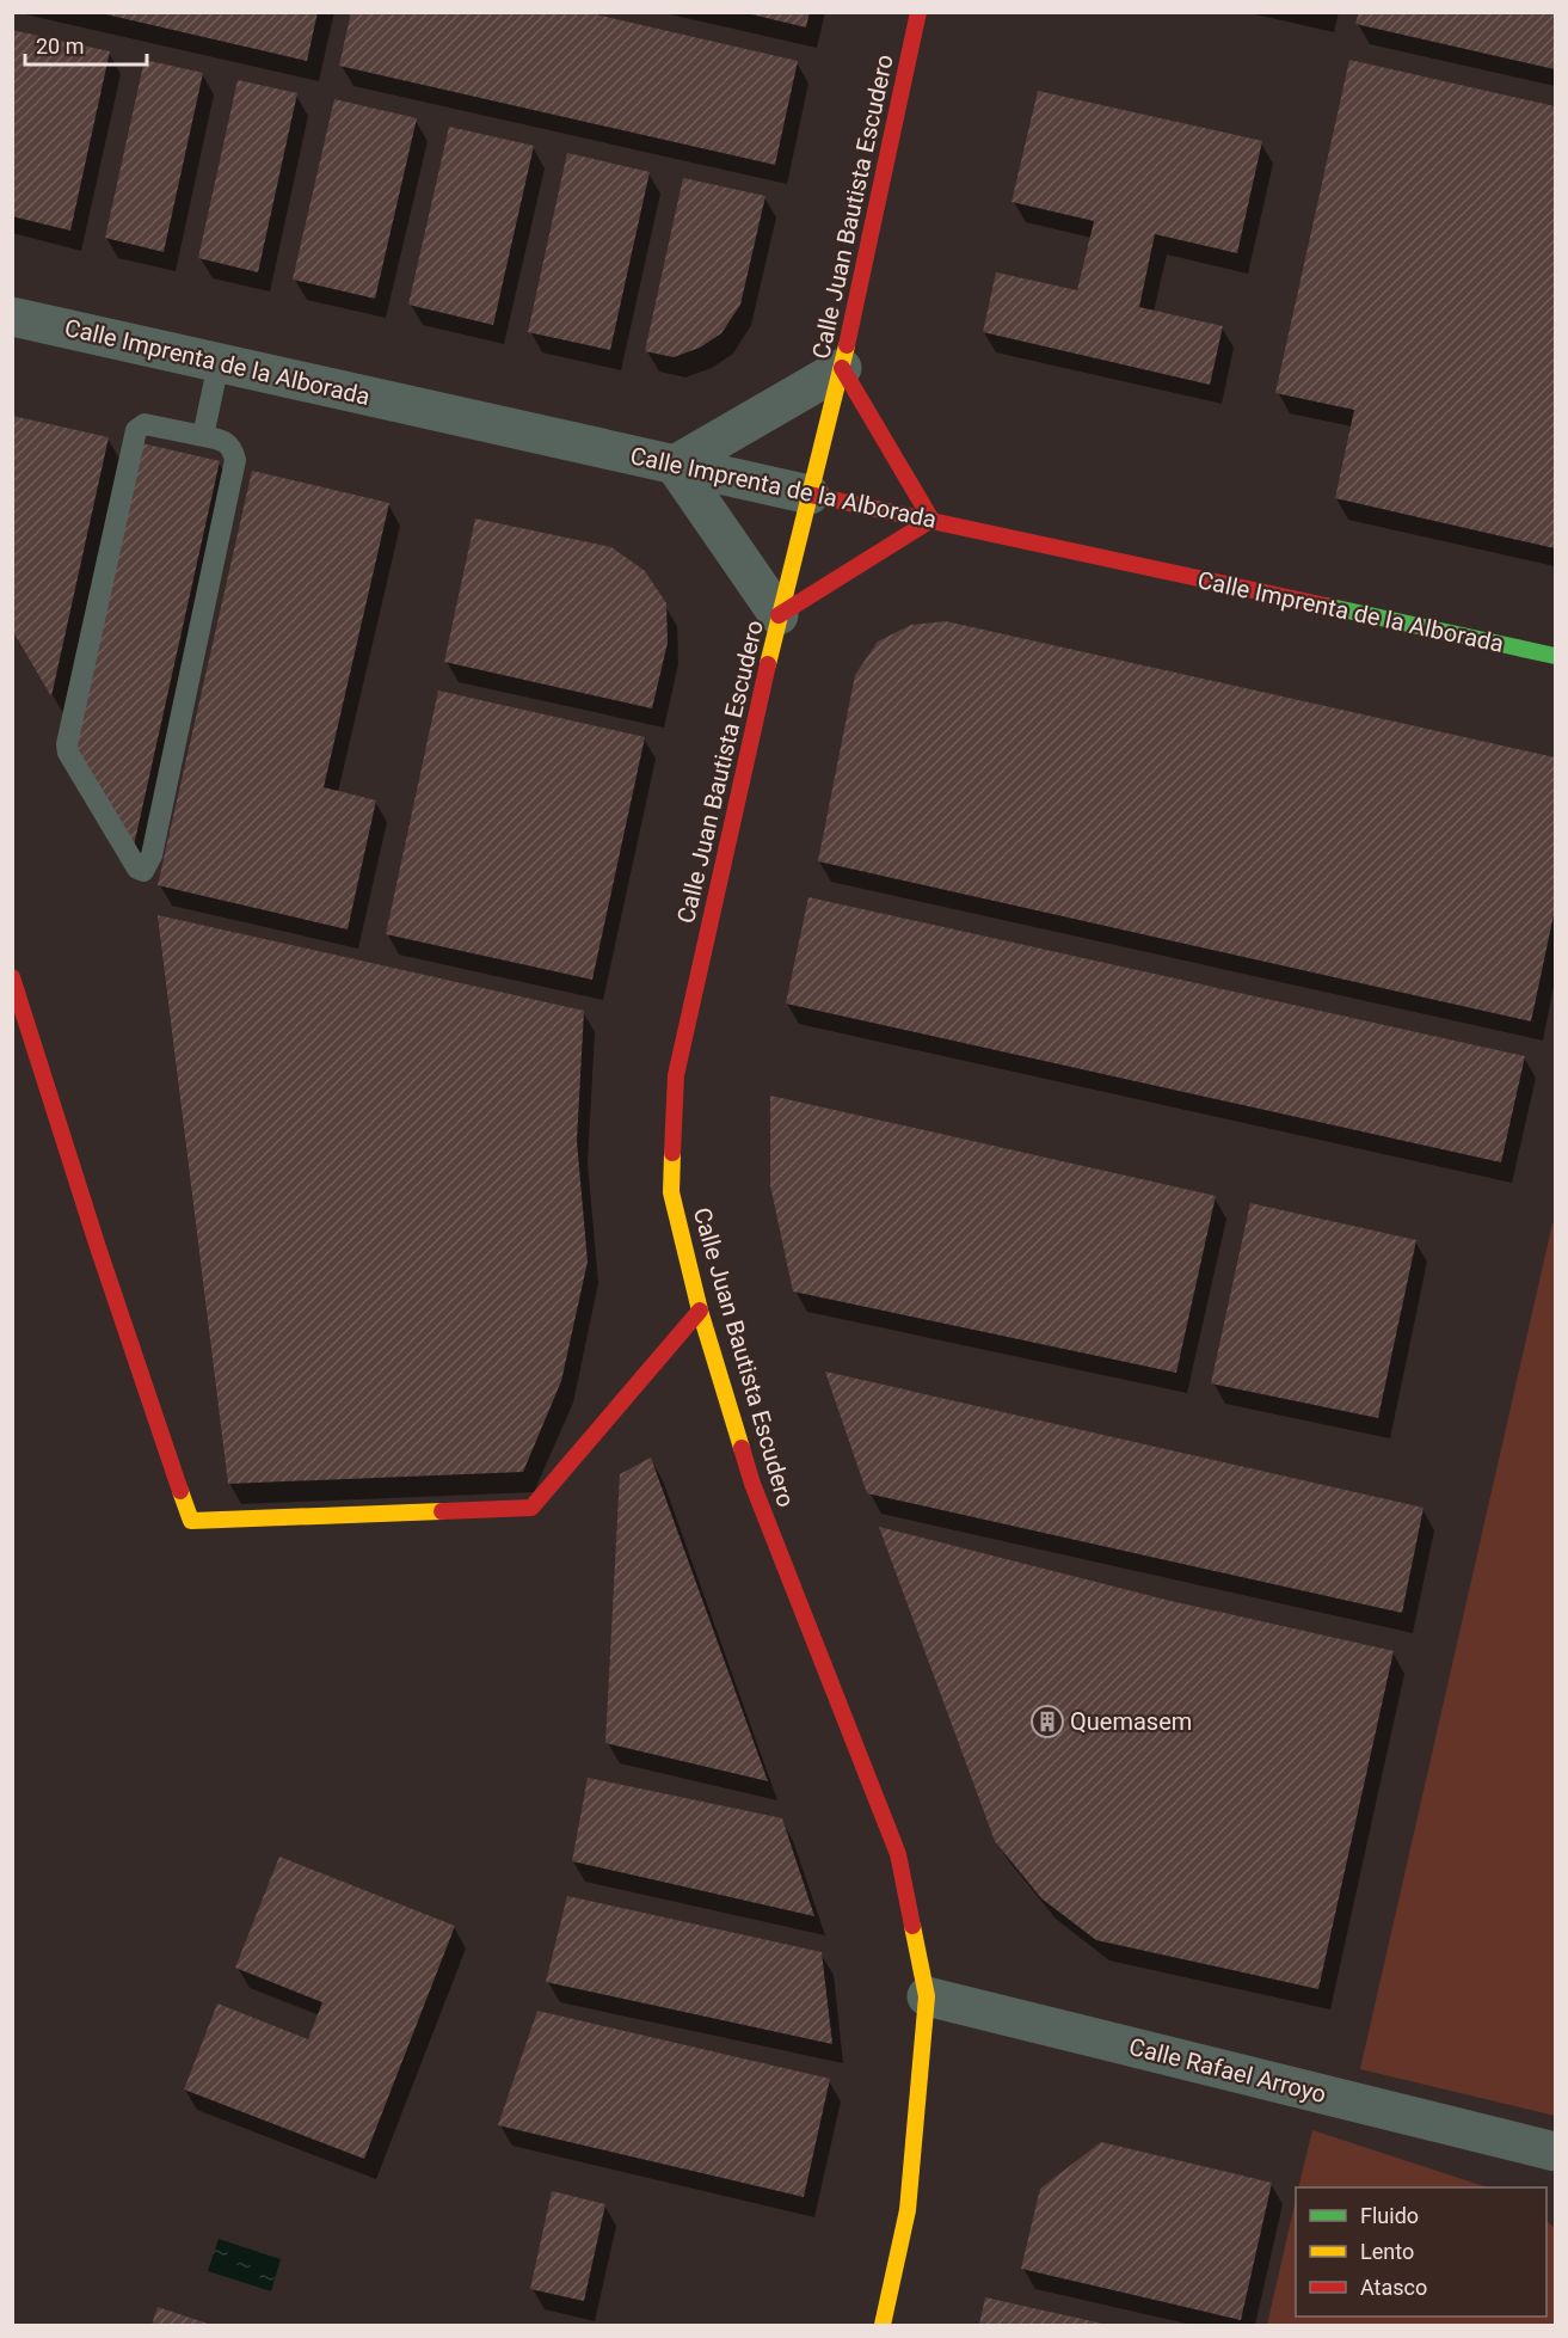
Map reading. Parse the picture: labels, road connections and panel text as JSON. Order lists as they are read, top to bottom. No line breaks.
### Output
{"streets":{"street":["Calle Juan Bautista Escudero","Calle Imprenta de la Alborada","Calle Rafael Arroyo"]},"crossings":[["Calle Juan Bautista Escudero","Calle Imprenta de la Alborada"],["Calle Juan Bautista Escudero","Calle Rafael Arroyo"]],"places":{"building":["Quemasem"]},"legend":["Fluido","Lento","Atasco"],"scale_bar":"20 m"}
